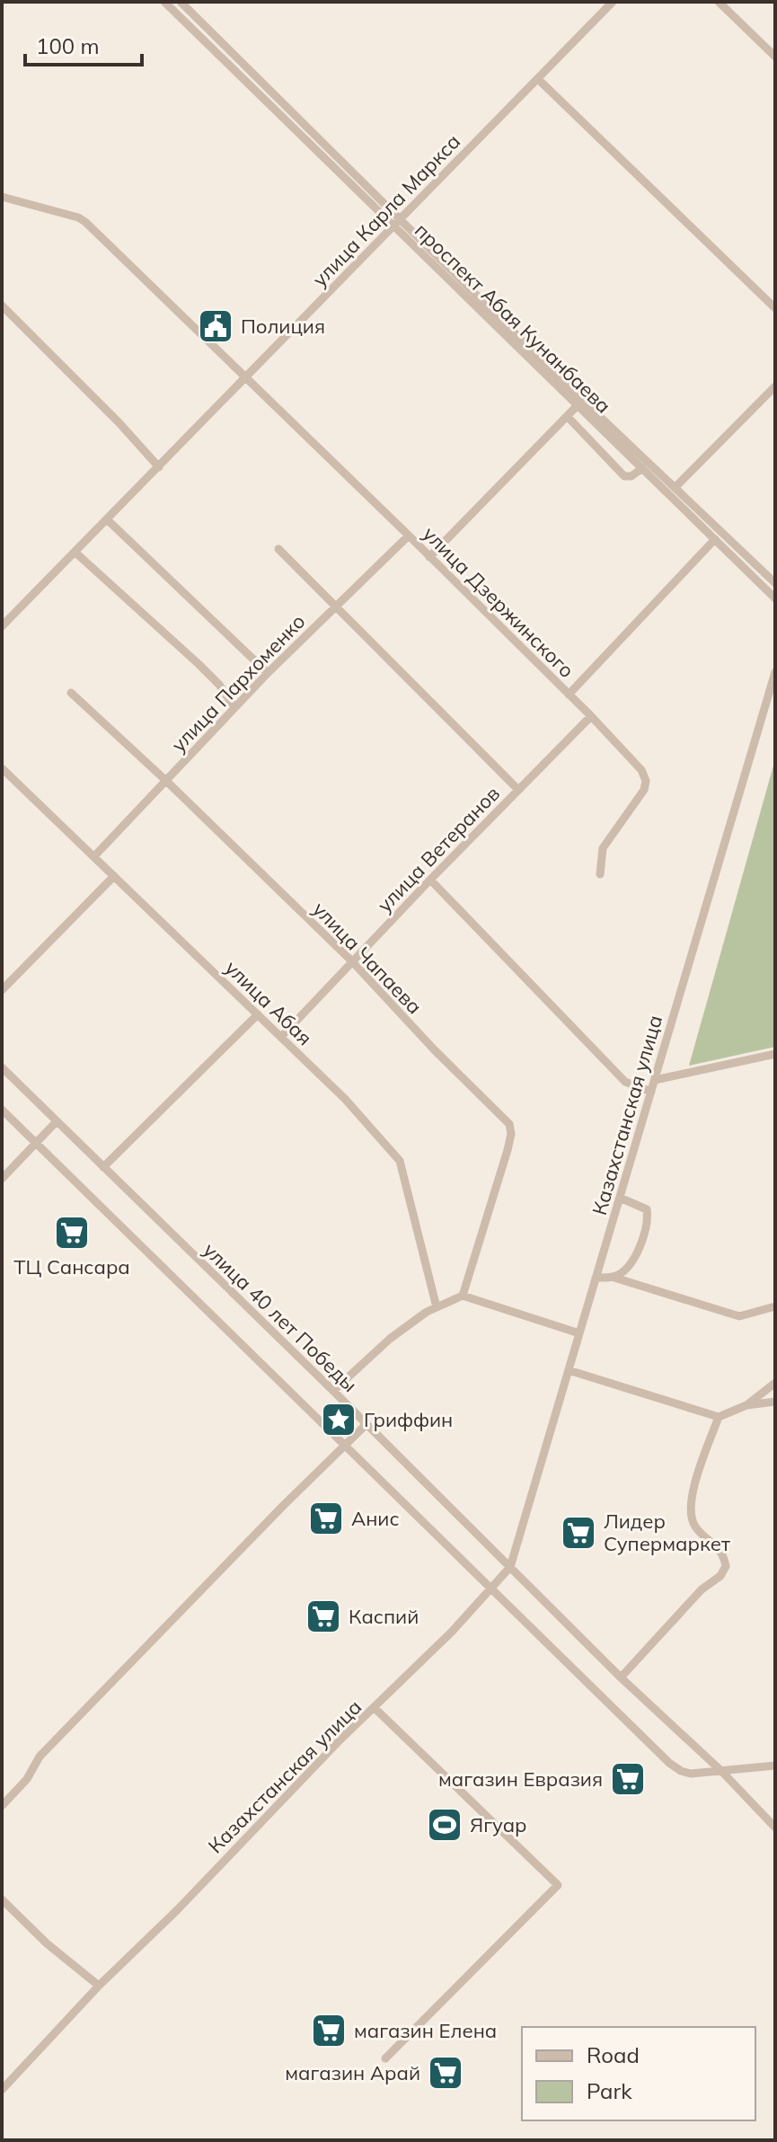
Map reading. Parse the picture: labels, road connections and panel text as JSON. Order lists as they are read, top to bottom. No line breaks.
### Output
{"streets":{"street":["улица Карла Маркса","проспект Абая Кунанбаева","улица Дзержинского","улица Пархоменко","улица Ветеранов","улица Чапаева","улица Абая","Казахстанская улица","улица 40 лет Победы"]},"crossings":[["улица Карла Маркса","проспект Абая Кунанбаева"],["улица Карла Маркса","улица Дзержинского"],["улица Дзержинского","улица Пархоменко"],["улица Дзержинского","улица Ветеранов"],["улица Пархоменко","улица Чапаева"],["улица Пархоменко","улица Абая"],["улица Ветеранов","улица Чапаева"],["улица Ветеранов","улица Абая"],["Казахстанская улица","улица 40 лет Победы"]],"places":{"public building":["Полиция"],"supermarket":["ТЦ Сансара","Анис","Лидер Супермаркет","Каспий","магазин Евразия","магазин Елена","магазин Арай"],"place":["Гриффин"],"sports":["Ягуар"]},"legend":["Road","Park"],"scale_bar":"100 m"}
